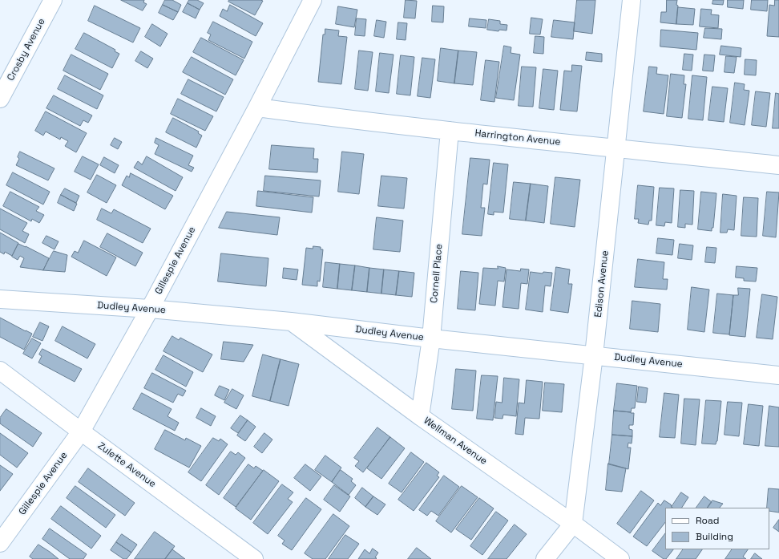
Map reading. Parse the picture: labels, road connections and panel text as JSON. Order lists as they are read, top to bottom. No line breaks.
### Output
{"streets":{"street":["Crosby Avenue","Harrington Avenue","Gillespie Avenue","Cornell Place","Edison Avenue","Dudley Avenue","Wellman Avenue","Zulette Avenue"]},"crossings":[["Harrington Avenue","Gillespie Avenue"],["Harrington Avenue","Cornell Place"],["Harrington Avenue","Edison Avenue"],["Gillespie Avenue","Dudley Avenue"],["Gillespie Avenue","Zulette Avenue"],["Cornell Place","Dudley Avenue"],["Cornell Place","Wellman Avenue"],["Edison Avenue","Dudley Avenue"],["Edison Avenue","Wellman Avenue"],["Dudley Avenue","Wellman Avenue"]],"legend":["Road","Building"]}
